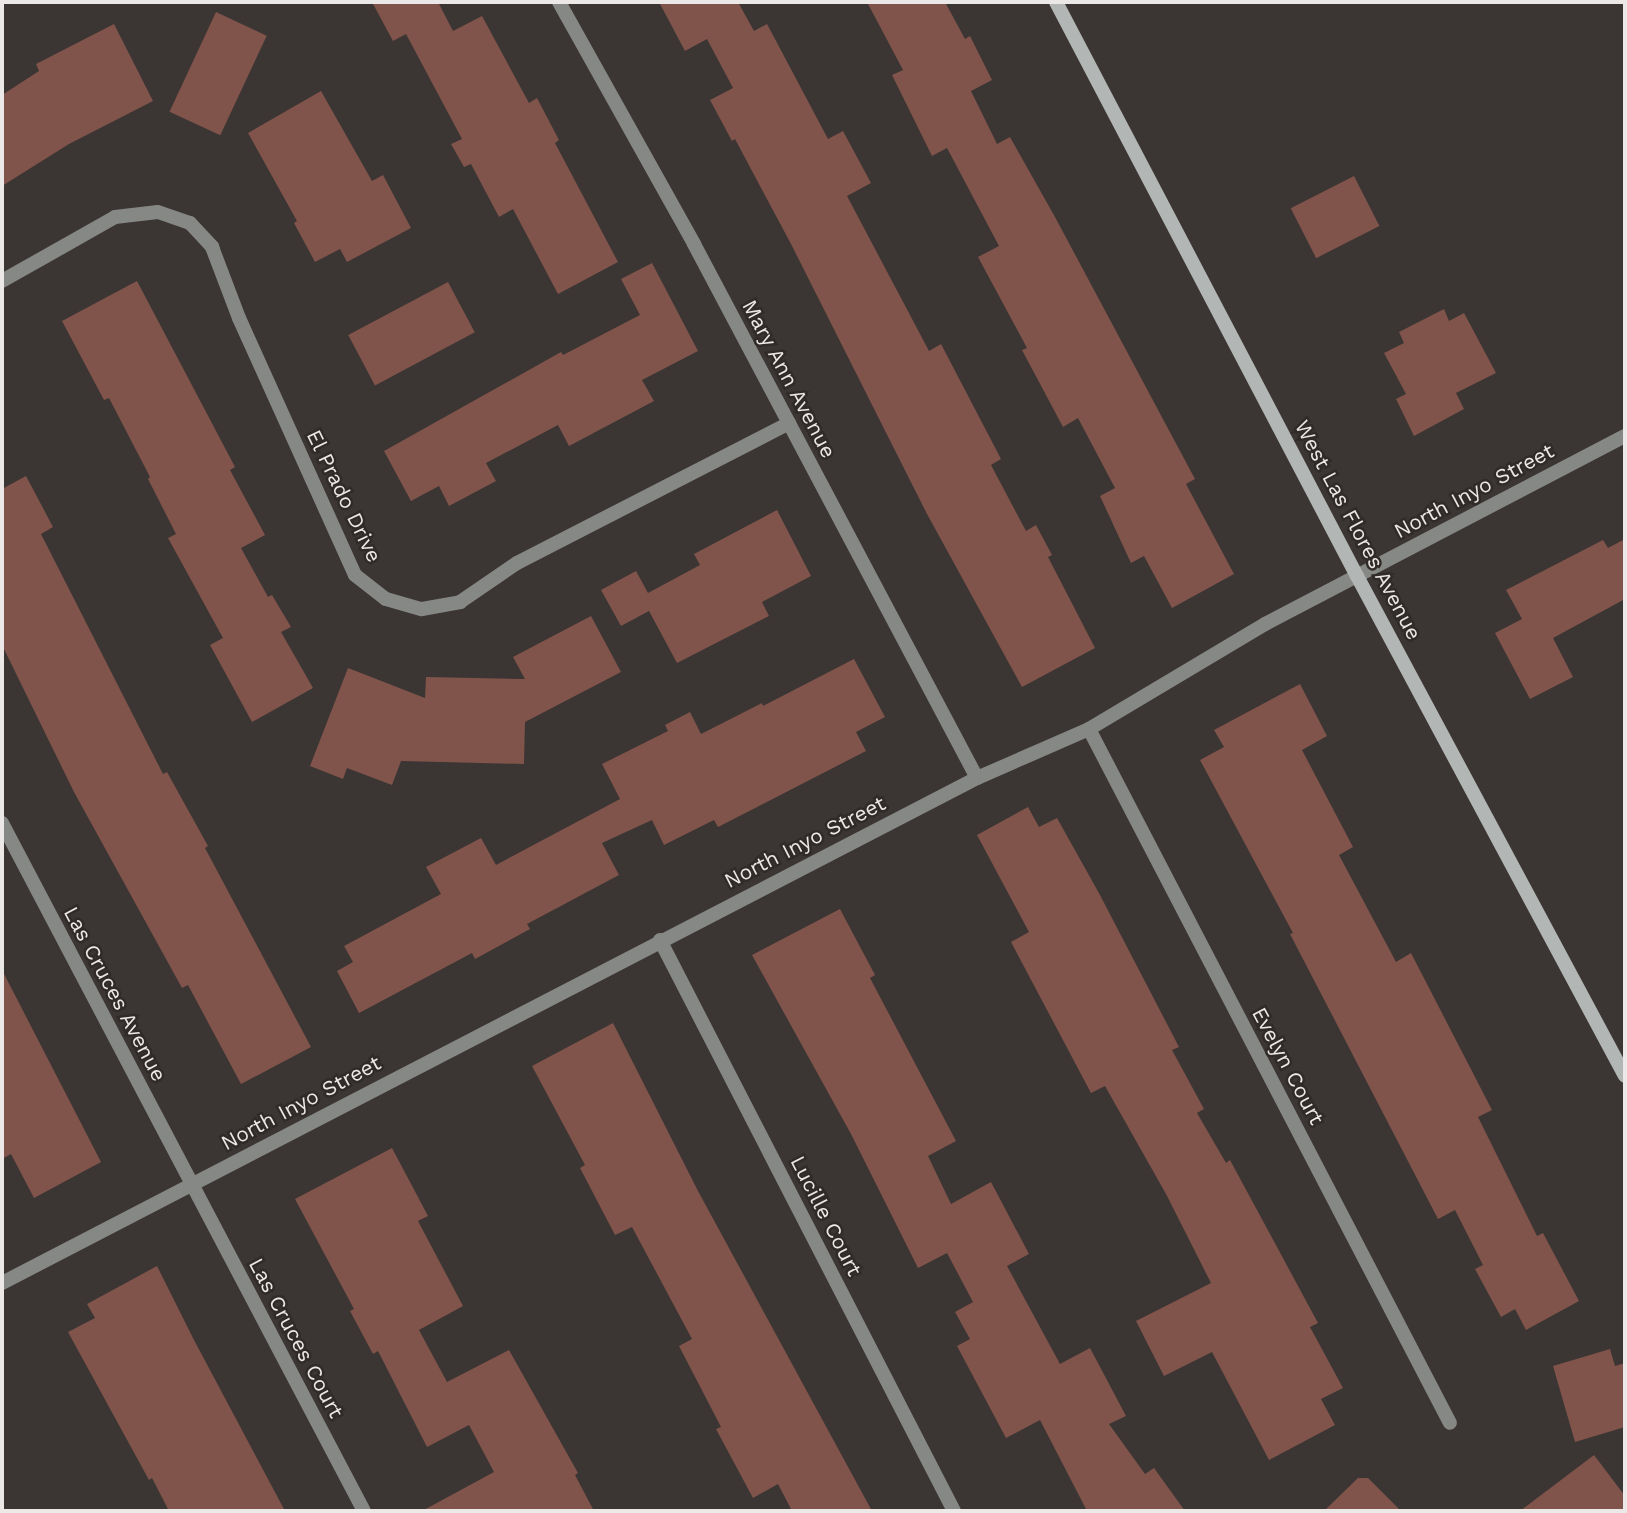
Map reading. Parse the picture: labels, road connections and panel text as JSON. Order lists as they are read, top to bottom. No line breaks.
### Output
{"streets":{"street":["Mary Ann Avenue","North Inyo Street","El Prado Drive","West Las Flores Avenue","Las Cruces Avenue","Evelyn Court","Lucille Court","Las Cruces Court"]},"crossings":[["Mary Ann Avenue","North Inyo Street"],["Mary Ann Avenue","El Prado Drive"],["North Inyo Street","West Las Flores Avenue"],["North Inyo Street","Las Cruces Avenue"],["North Inyo Street","Evelyn Court"],["North Inyo Street","Lucille Court"],["North Inyo Street","Las Cruces Court"],["Las Cruces Avenue","Las Cruces Court"]]}
